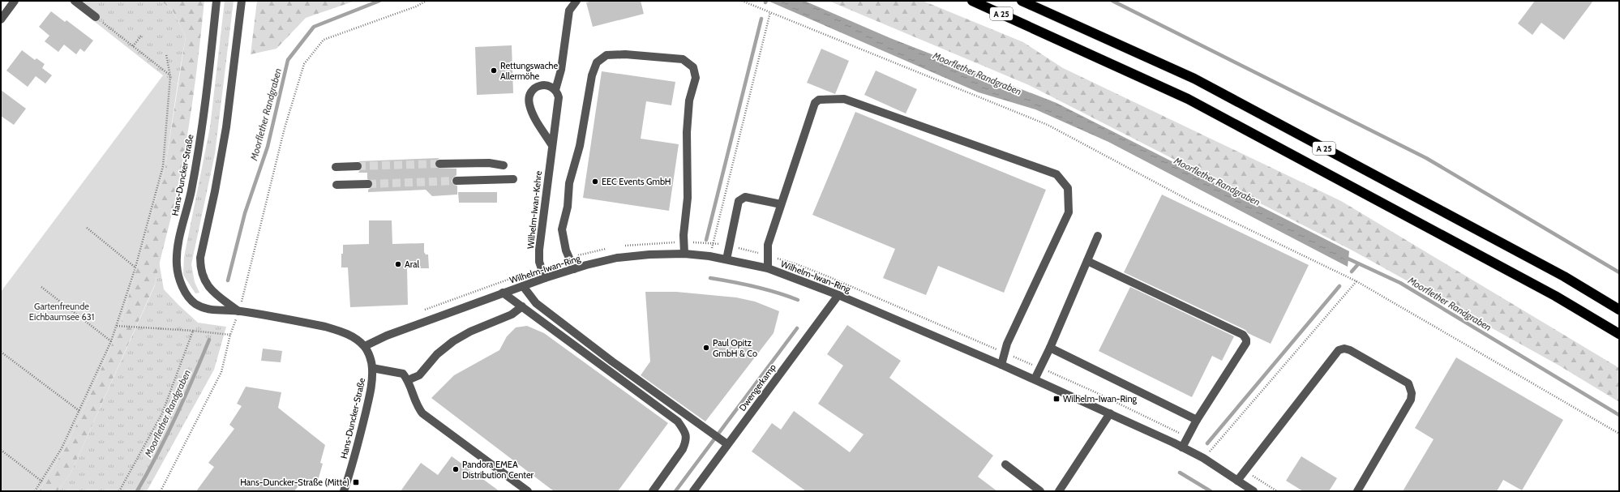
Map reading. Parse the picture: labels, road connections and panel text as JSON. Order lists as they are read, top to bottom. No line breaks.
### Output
{"streets":{"highway":["A 25"],"street":["Hans-Duncker-Straße","Wilhelm-Iwan-Kehre","Wilhelm-Iwan-Ring","Dwengerkamp"]},"crossings":[["Hans-Duncker-Straße","Wilhelm-Iwan-Ring"],["Wilhelm-Iwan-Kehre","Wilhelm-Iwan-Ring"],["Wilhelm-Iwan-Ring","Dwengerkamp"]],"water":["Moorflether Randgraben"],"parks":["Gartenfreunde Eichbaumsee 631"],"places":{"other":["Rettungswache Allermöhe","EEC Events GmbH","Aral","Paul Opitz GmbH & Co","Pandora EMEA Distribution Center"],"transit":["Wilhelm-Iwan-Ring","Hans-Duncker-Straße (Mitte)"]}}
